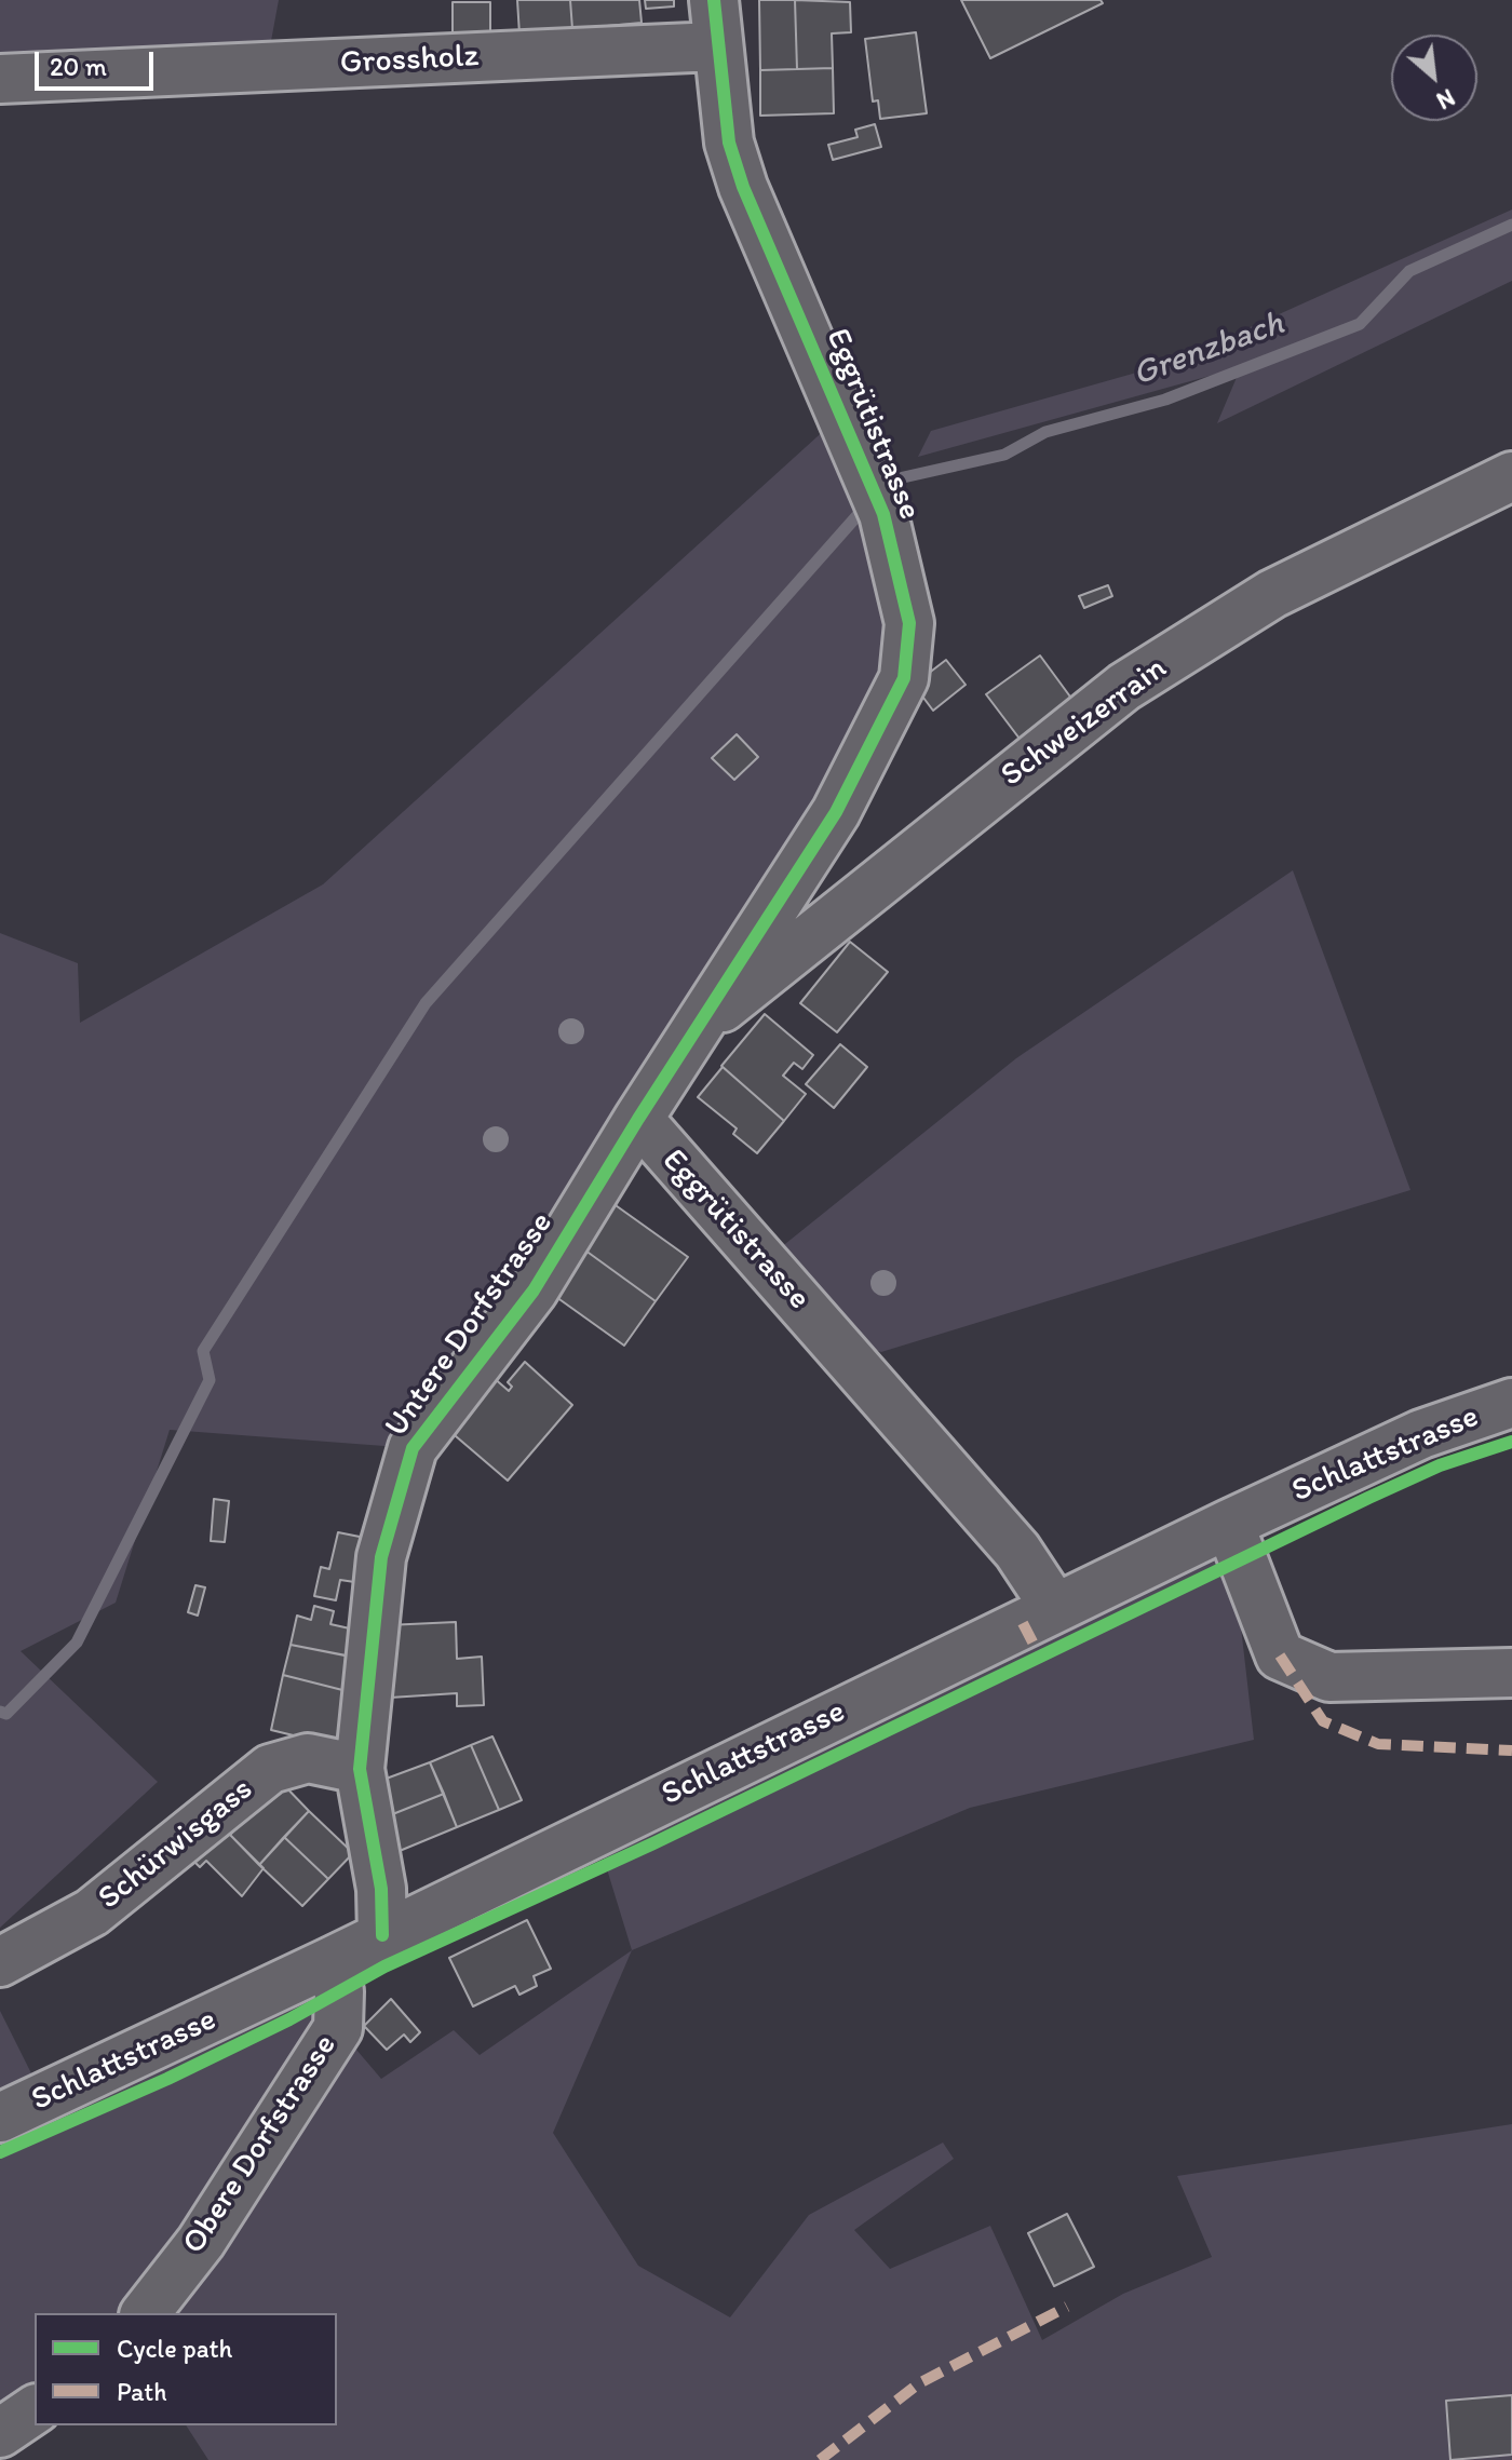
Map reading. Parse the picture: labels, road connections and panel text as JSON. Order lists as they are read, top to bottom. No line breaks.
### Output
{"streets":{"street":["Grossholz","Eggrütistrasse","Schweizerrain","Untere Dorfstrasse","Schlattstrasse","Schürwisgass","Obere Dorfstrasse"]},"crossings":[["Grossholz","Eggrütistrasse"],["Eggrütistrasse","Schweizerrain"],["Eggrütistrasse","Untere Dorfstrasse"],["Eggrütistrasse","Schlattstrasse"],["Untere Dorfstrasse","Schlattstrasse"],["Untere Dorfstrasse","Schürwisgass"],["Schlattstrasse","Obere Dorfstrasse"]],"water":["Grenzbach"],"legend":["Cycle path","Path"],"scale_bar":"20 m","north":"bottom right"}
